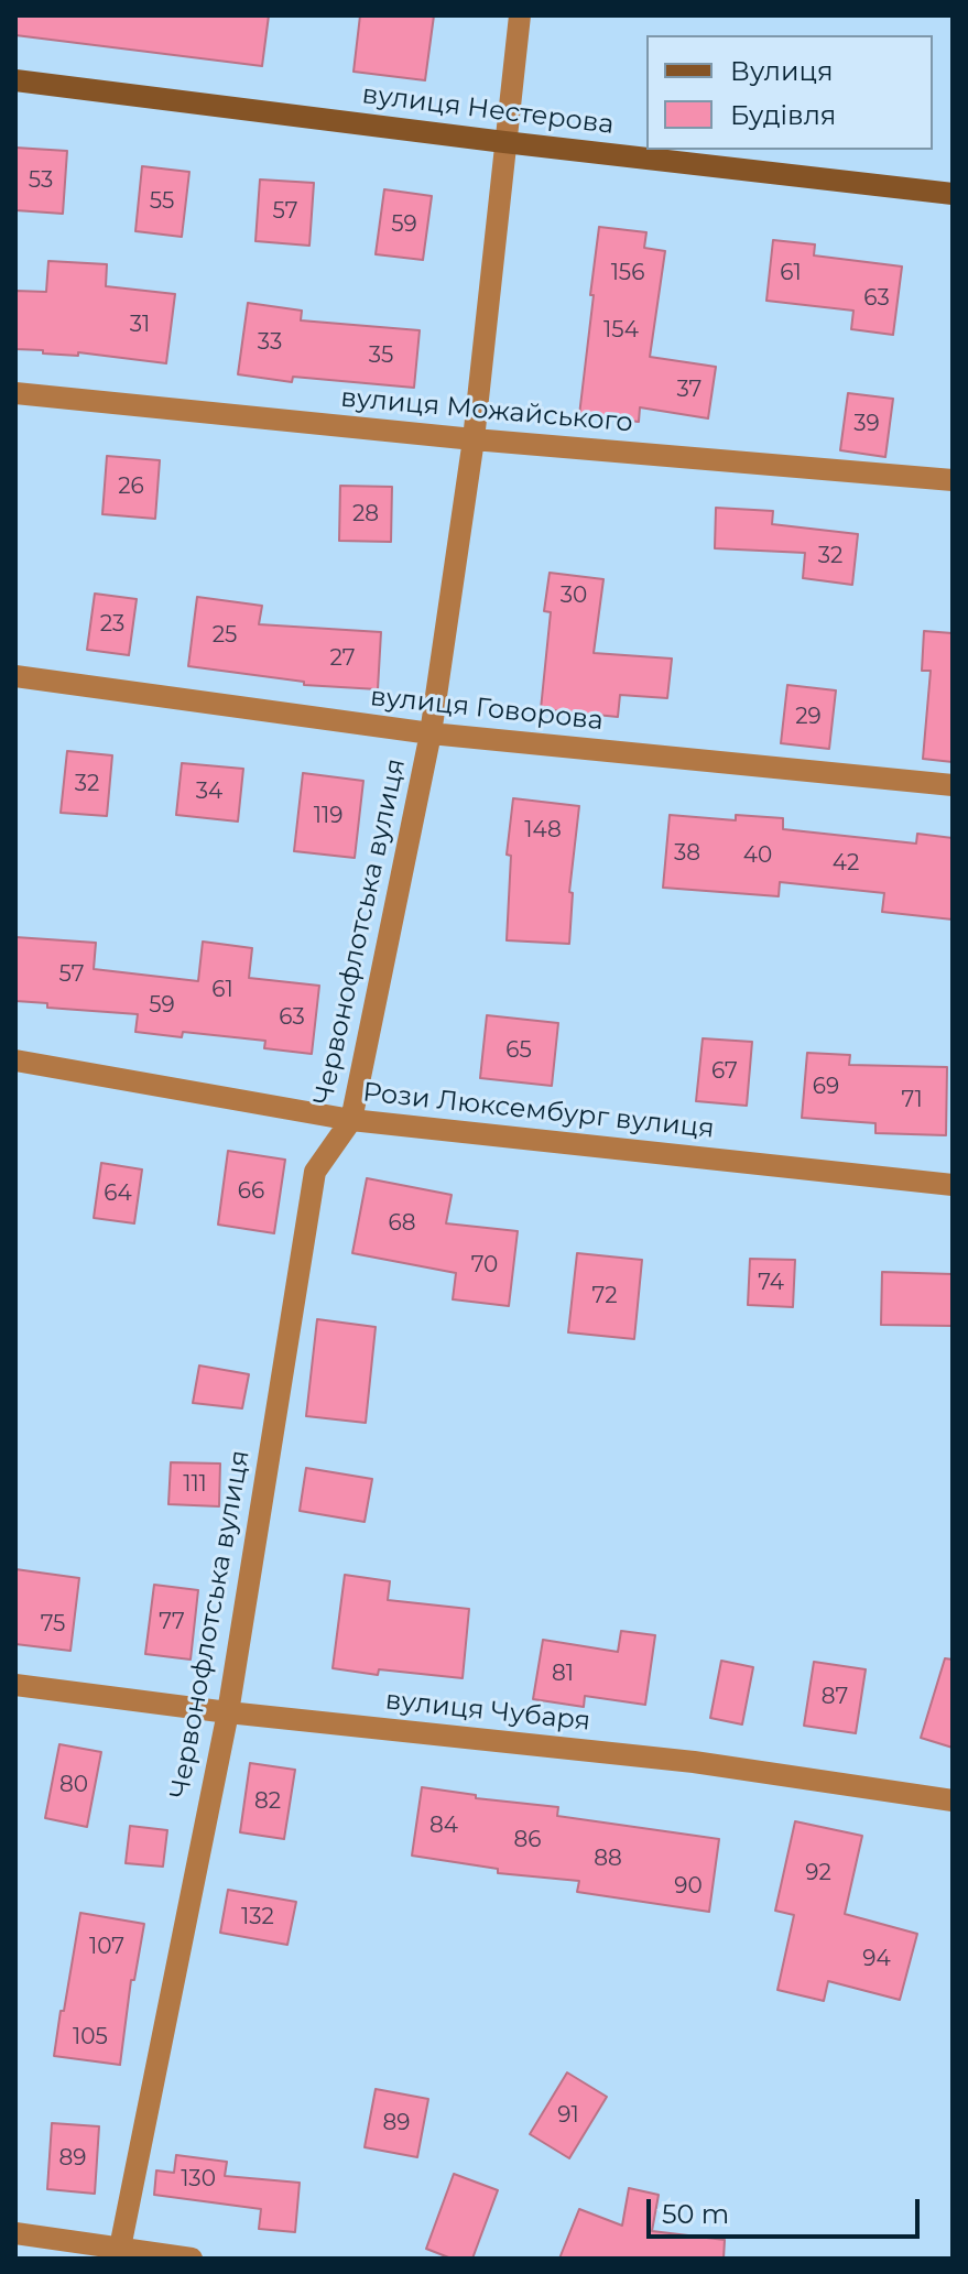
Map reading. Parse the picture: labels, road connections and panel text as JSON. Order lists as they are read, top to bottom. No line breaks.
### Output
{"streets":{"street":["вулиця Нестерова","вулиця Можайського","вулиця Говорова","Червонофлотська вулиця","Рози Люксембург вулиця","вулиця Чубаря"]},"crossings":[["вулиця Нестерова","Червонофлотська вулиця"],["вулиця Можайського","Червонофлотська вулиця"],["вулиця Говорова","Червонофлотська вулиця"],["Червонофлотська вулиця","Рози Люксембург вулиця"],["Червонофлотська вулиця","вулиця Чубаря"]],"house_numbers":["53","55","57","59","156","61","63","31","154","33","35","37","39","26","28","32","30","23","25","27","29","32","34","119","148","38","40","42","57","61","59","63","65","67","69","71","66","64","68","70","74","72","111","77","75","81","87","80","82","84","86","88","92","90","132","107","94","105","91","89","89","130"],"legend":["Вулиця","Будівля"],"scale_bar":"50 m"}
